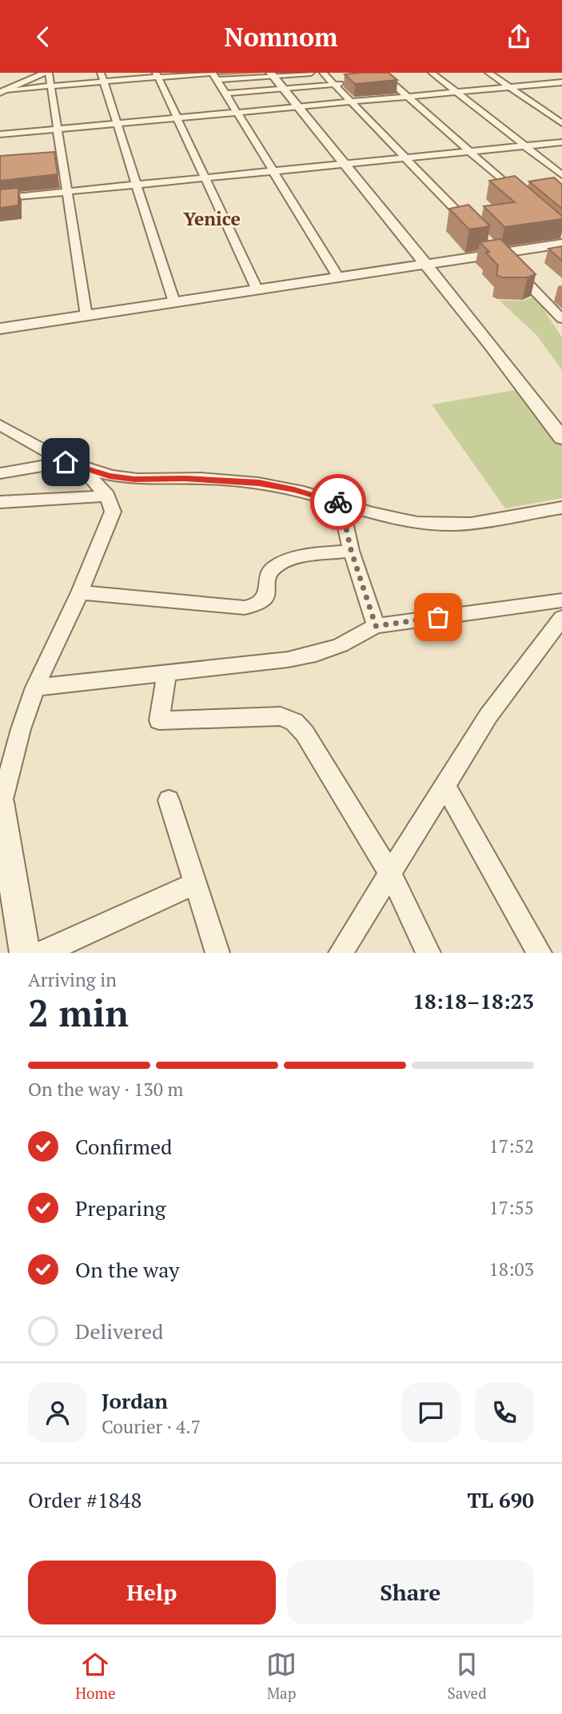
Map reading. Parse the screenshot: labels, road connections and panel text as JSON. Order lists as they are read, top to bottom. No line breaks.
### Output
{"districts":["Yenice"],"page":{"header":"Nomnom","heading":["2 min","Arriving in","18:18–18:23"],"panel":["Jordan","Courier · 4.7","Order #1848","TL 690"],"bar":"On the way · 130 m","list":[["Confirmed","17:52"],["Preparing","17:55"],["On the way","18:03"],"Delivered"],"buttons":["Help","Share"],"tabs":["Home","Map","Saved"]}}
